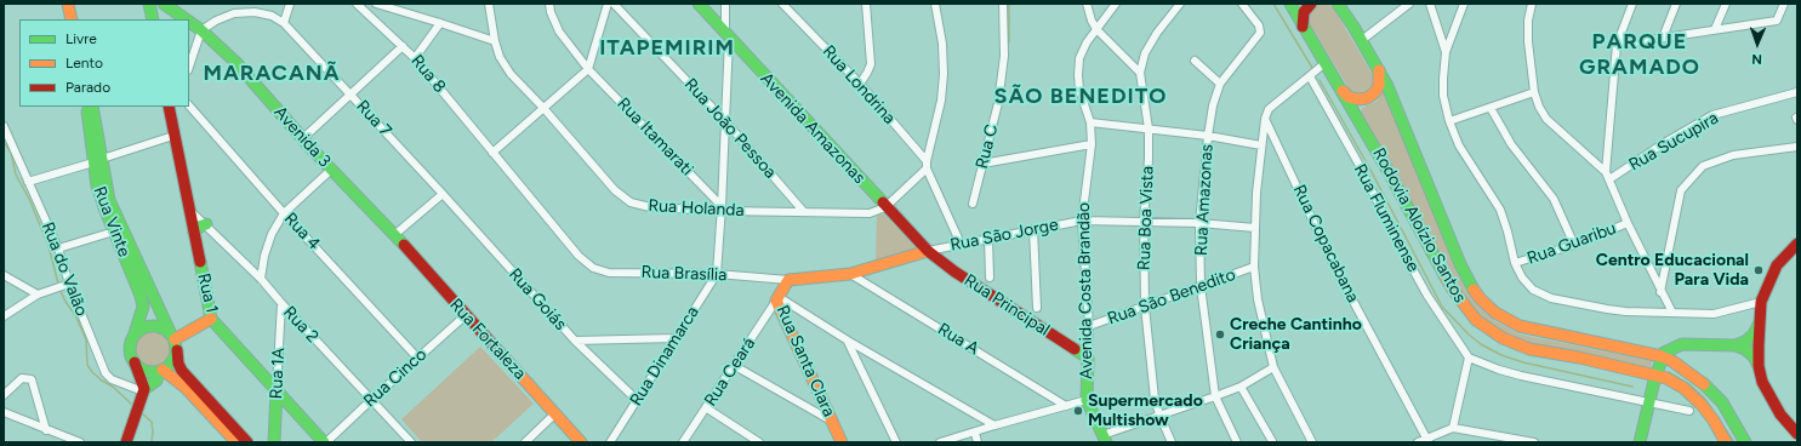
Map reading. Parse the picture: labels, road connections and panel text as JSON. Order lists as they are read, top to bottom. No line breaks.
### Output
{"streets":{"street":["Rua 8","Rua Londrina","Rua 7","Rua João Pessoa","Avenida Amazonas","Avenida 3","Rua Itamarati","Rua Sucupira","Rua C","Rua Amazonas","Rua Holanda","Rua Boa Vista","Rua Fluminense","Rua Vinte","Rodovia Aloízio Santos","Rua 4","Rua São Jorge","Rua Copacabana","Rua Guaribu","Rua do Valão","Rua Brasília","Avenida Costa Brandão","Rua 1","Rua São Benedito","Rua Goiás","Rua Principal","Rua 2","Rua Fortaleza","Rua A","Rua Dinamarca","Rua Santa Clara","Rua Ceará","Rua 1A","Rua Cinco"]},"crossings":[["Rua 8","Rua Brasília"],["Rua Londrina","Rua São Jorge"],["Rua 7","Avenida 3"],["Rua 7","Rua Goiás"],["Rua João Pessoa","Rua Holanda"],["Rua João Pessoa","Rua Dinamarca"],["Avenida Amazonas","Rua Holanda"],["Avenida Amazonas","Rua São Jorge"],["Avenida Amazonas","Rua Brasília"],["Avenida Amazonas","Rua Principal"],["Avenida Amazonas","Rua Dinamarca"],["Avenida 3","Rua Fortaleza"],["Rua Itamarati","Rua Holanda"],["Rua Itamarati","Rua Dinamarca"],["Rua Amazonas","Rua São Jorge"],["Rua Amazonas","Rua São Benedito"],["Rua Holanda","Rua Dinamarca"],["Rua Boa Vista","Rua São Jorge"],["Rua Boa Vista","Rua São Benedito"],["Rua 4","Rua Cinco"],["Rua São Jorge","Rua Brasília"],["Rua São Jorge","Avenida Costa Brandão"],["Rua São Jorge","Rua Principal"],["Rua Brasília","Rua Principal"],["Rua Brasília","Rua A"],["Rua Brasília","Rua Dinamarca"],["Rua Brasília","Rua Santa Clara"],["Avenida Costa Brandão","Rua São Benedito"],["Avenida Costa Brandão","Rua Principal"],["Rua 1","Rua 2"],["Rua 1","Rua 1A"],["Rua 1","Rua Cinco"],["Rua Goiás","Rua Dinamarca"],["Rua 2","Rua 1A"],["Rua 2","Rua Cinco"],["Rua Fortaleza","Rua Cinco"],["Rua Santa Clara","Rua Ceará"]],"districts":["PARQUE GRAMADO","ITAPEMIRIM","MARACANÃ","SÃO BENEDITO"],"places":["Centro Educacional Para Vida","Creche Cantinho Criança","Supermercado Multishow"],"legend":["Livre","Lento","Parado"],"north":"bottom"}
